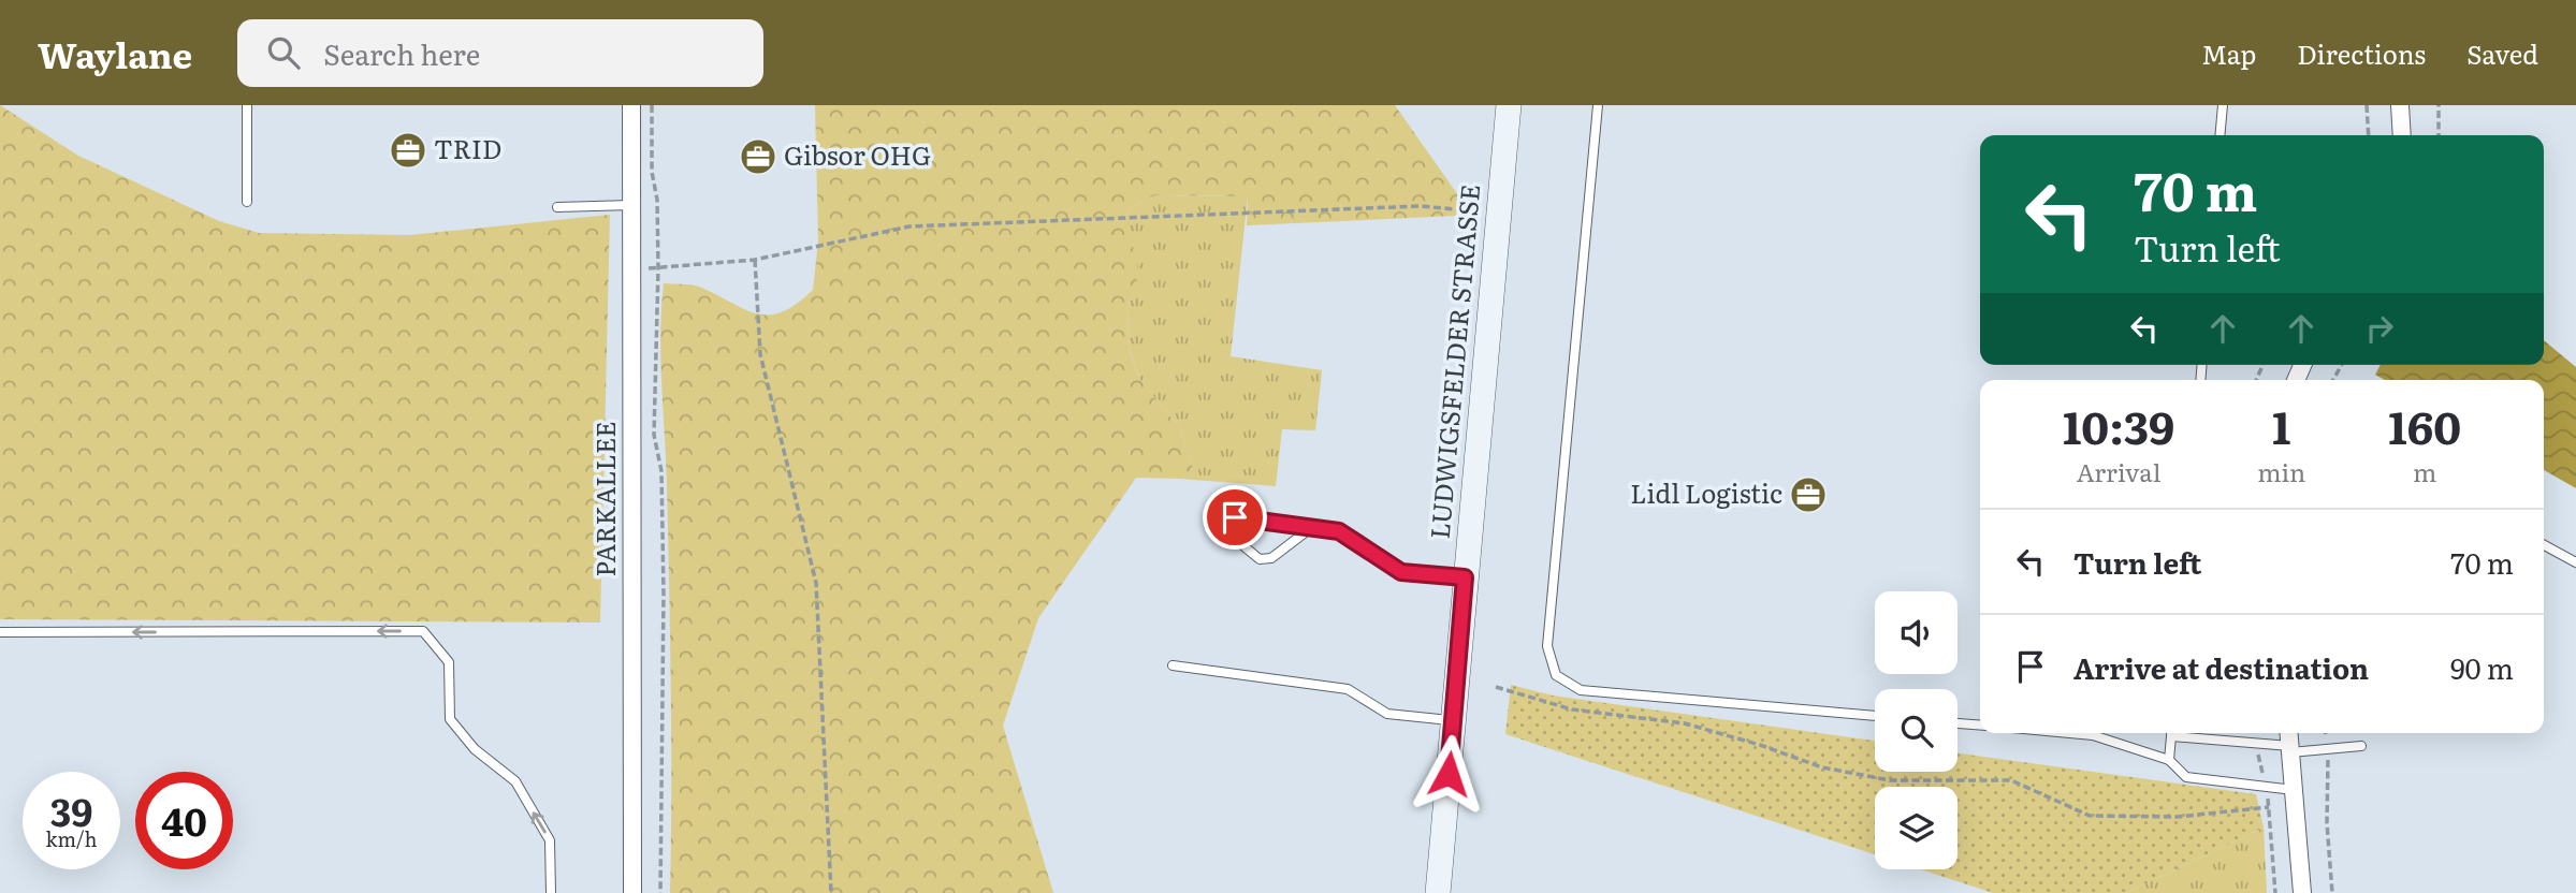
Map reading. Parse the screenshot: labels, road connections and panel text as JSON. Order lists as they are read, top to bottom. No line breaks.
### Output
{"streets":{"street":["LUDWIGSFELDER STRASSE","PARKALLEE"]},"places":{"office":["TRID","Gibsor OHG","Lidl Logistic"]},"page":{"header":"Waylane","search":"Search here","nav":["Map","Directions","Saved"],"turn":["70 m","Turn left"],"eta":["10:39","Arrival","1","min","160","m"],"list":[{"name":"Turn left","value":"70 m"},{"name":"Arrive at destination","value":"90 m"}],"speed":"39 km/h","limit":"40"}}
